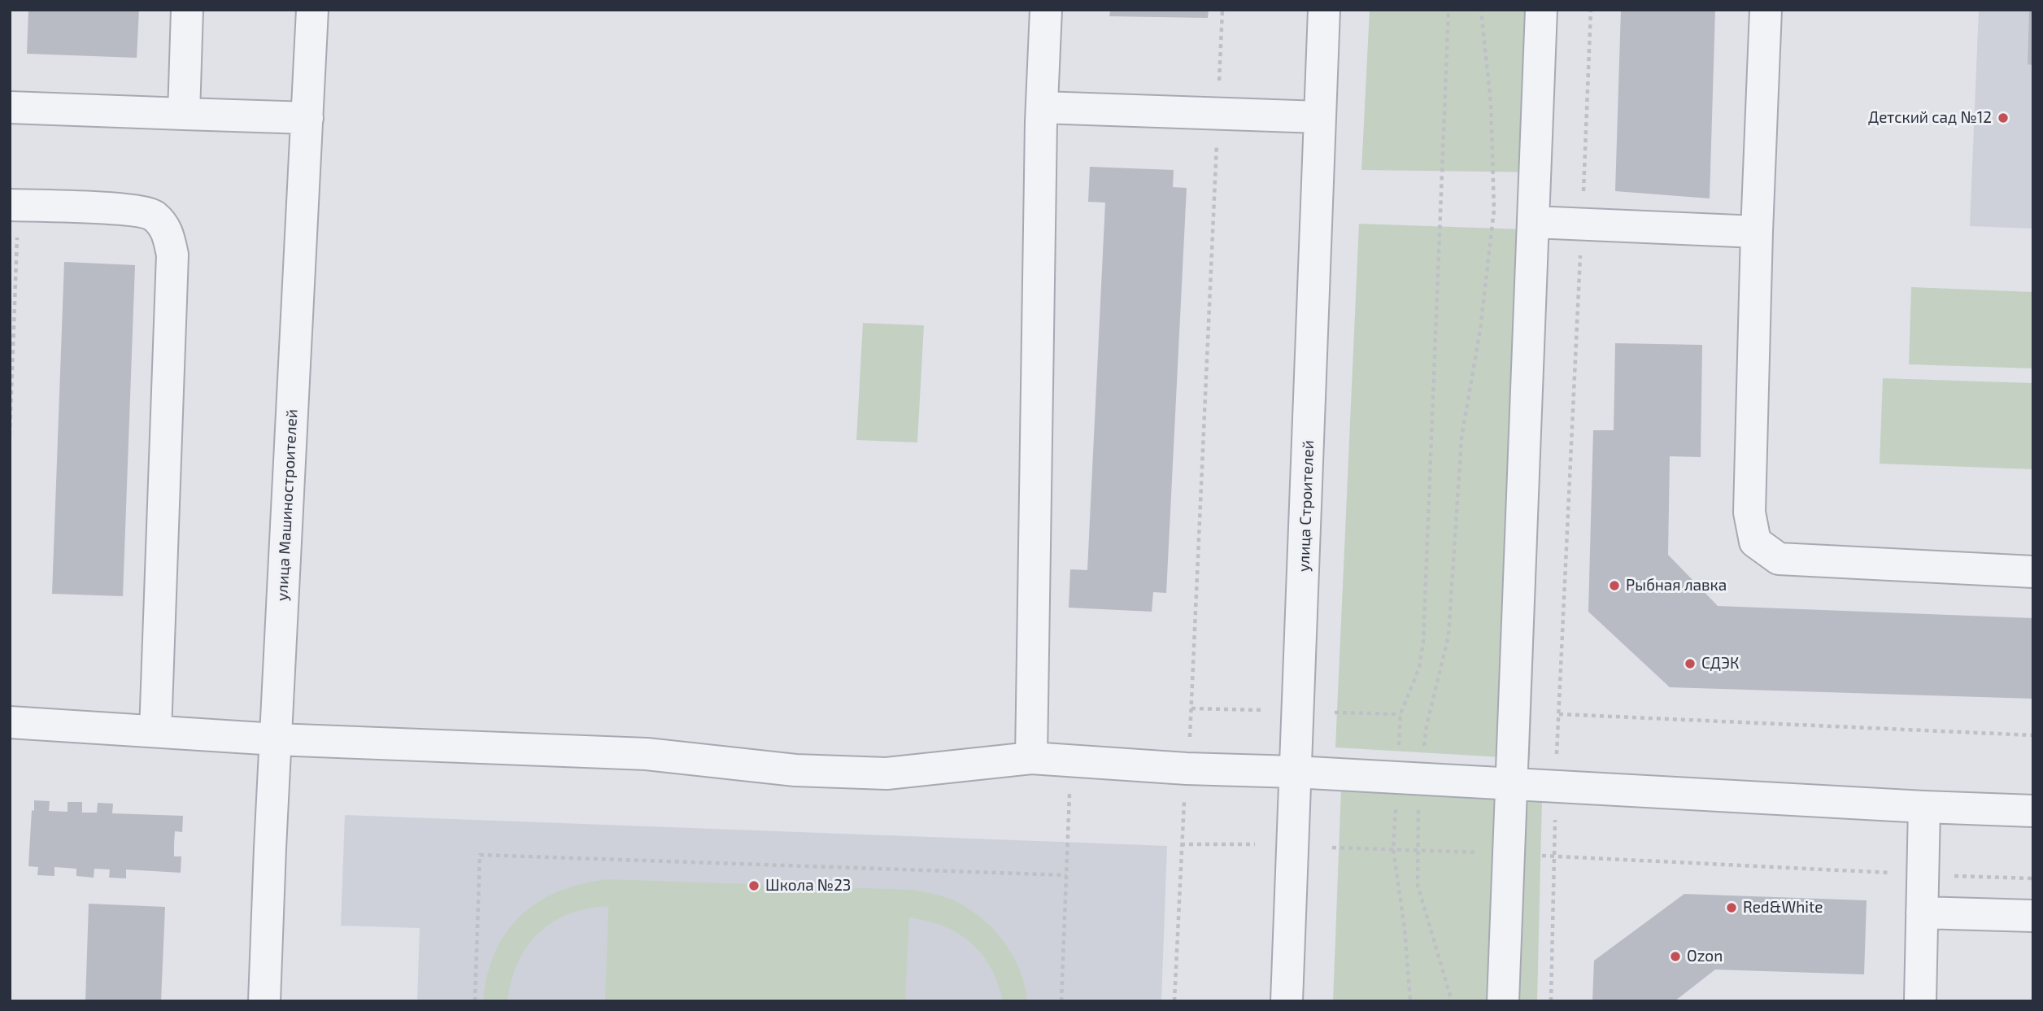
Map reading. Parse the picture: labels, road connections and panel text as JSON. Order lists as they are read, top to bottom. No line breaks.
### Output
{"streets":{"street":["улица Машиностроителей","улица Строителей"]},"places":["Детский сад №12","Рыбная лавка","СДЭК","Школа №23","Red&White","Ozon"]}
